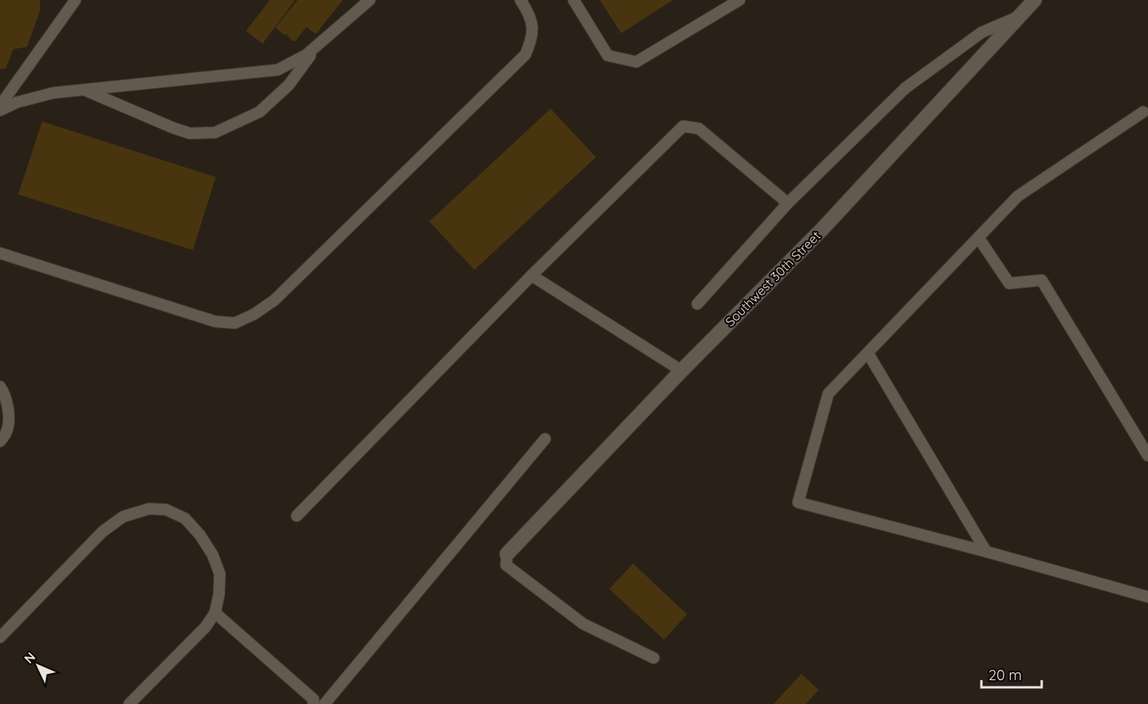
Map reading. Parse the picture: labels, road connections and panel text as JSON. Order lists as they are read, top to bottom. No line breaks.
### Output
{"streets":{"street":["Southwest 30th Street"]},"scale_bar":"20 m","north":"top left"}
